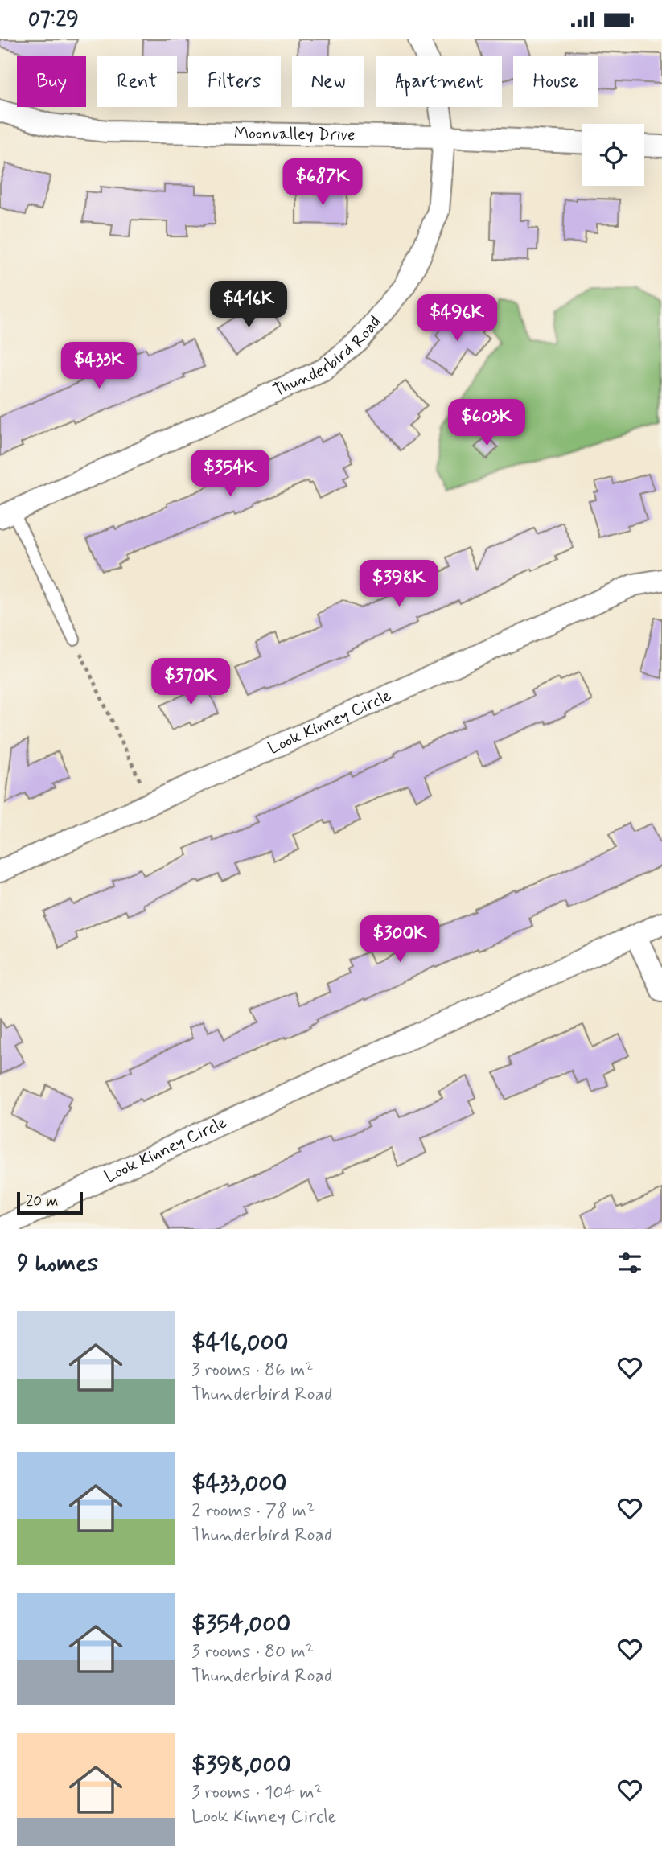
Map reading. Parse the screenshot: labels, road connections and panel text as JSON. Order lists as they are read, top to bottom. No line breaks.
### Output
{"streets":{"street":["Moonvalley Drive","Thunderbird Road","Look Kinney Circle"]},"crossings":[["Moonvalley Drive","Thunderbird Road"]],"scale_bar":"20 m","page":{"status":"07:29","chip":["Buy","Rent","Filters","New","Apartment","House"],"price":["$687K","$416K","$496K","$433K","$603K","$354K","$398K","$370K","$300K"],"scale":"20 m","heading":"9 homes","list":[{"name":"$416,000","note":"3 rooms · 86 m² · Thunderbird Road"},{"name":"$433,000","note":"2 rooms · 78 m² · Thunderbird Road"},{"name":"$354,000","note":"3 rooms · 80 m² · Thunderbird Road"},{"name":"$398,000","note":"3 rooms · 104 m² · Look Kinney Circle"}]}}
